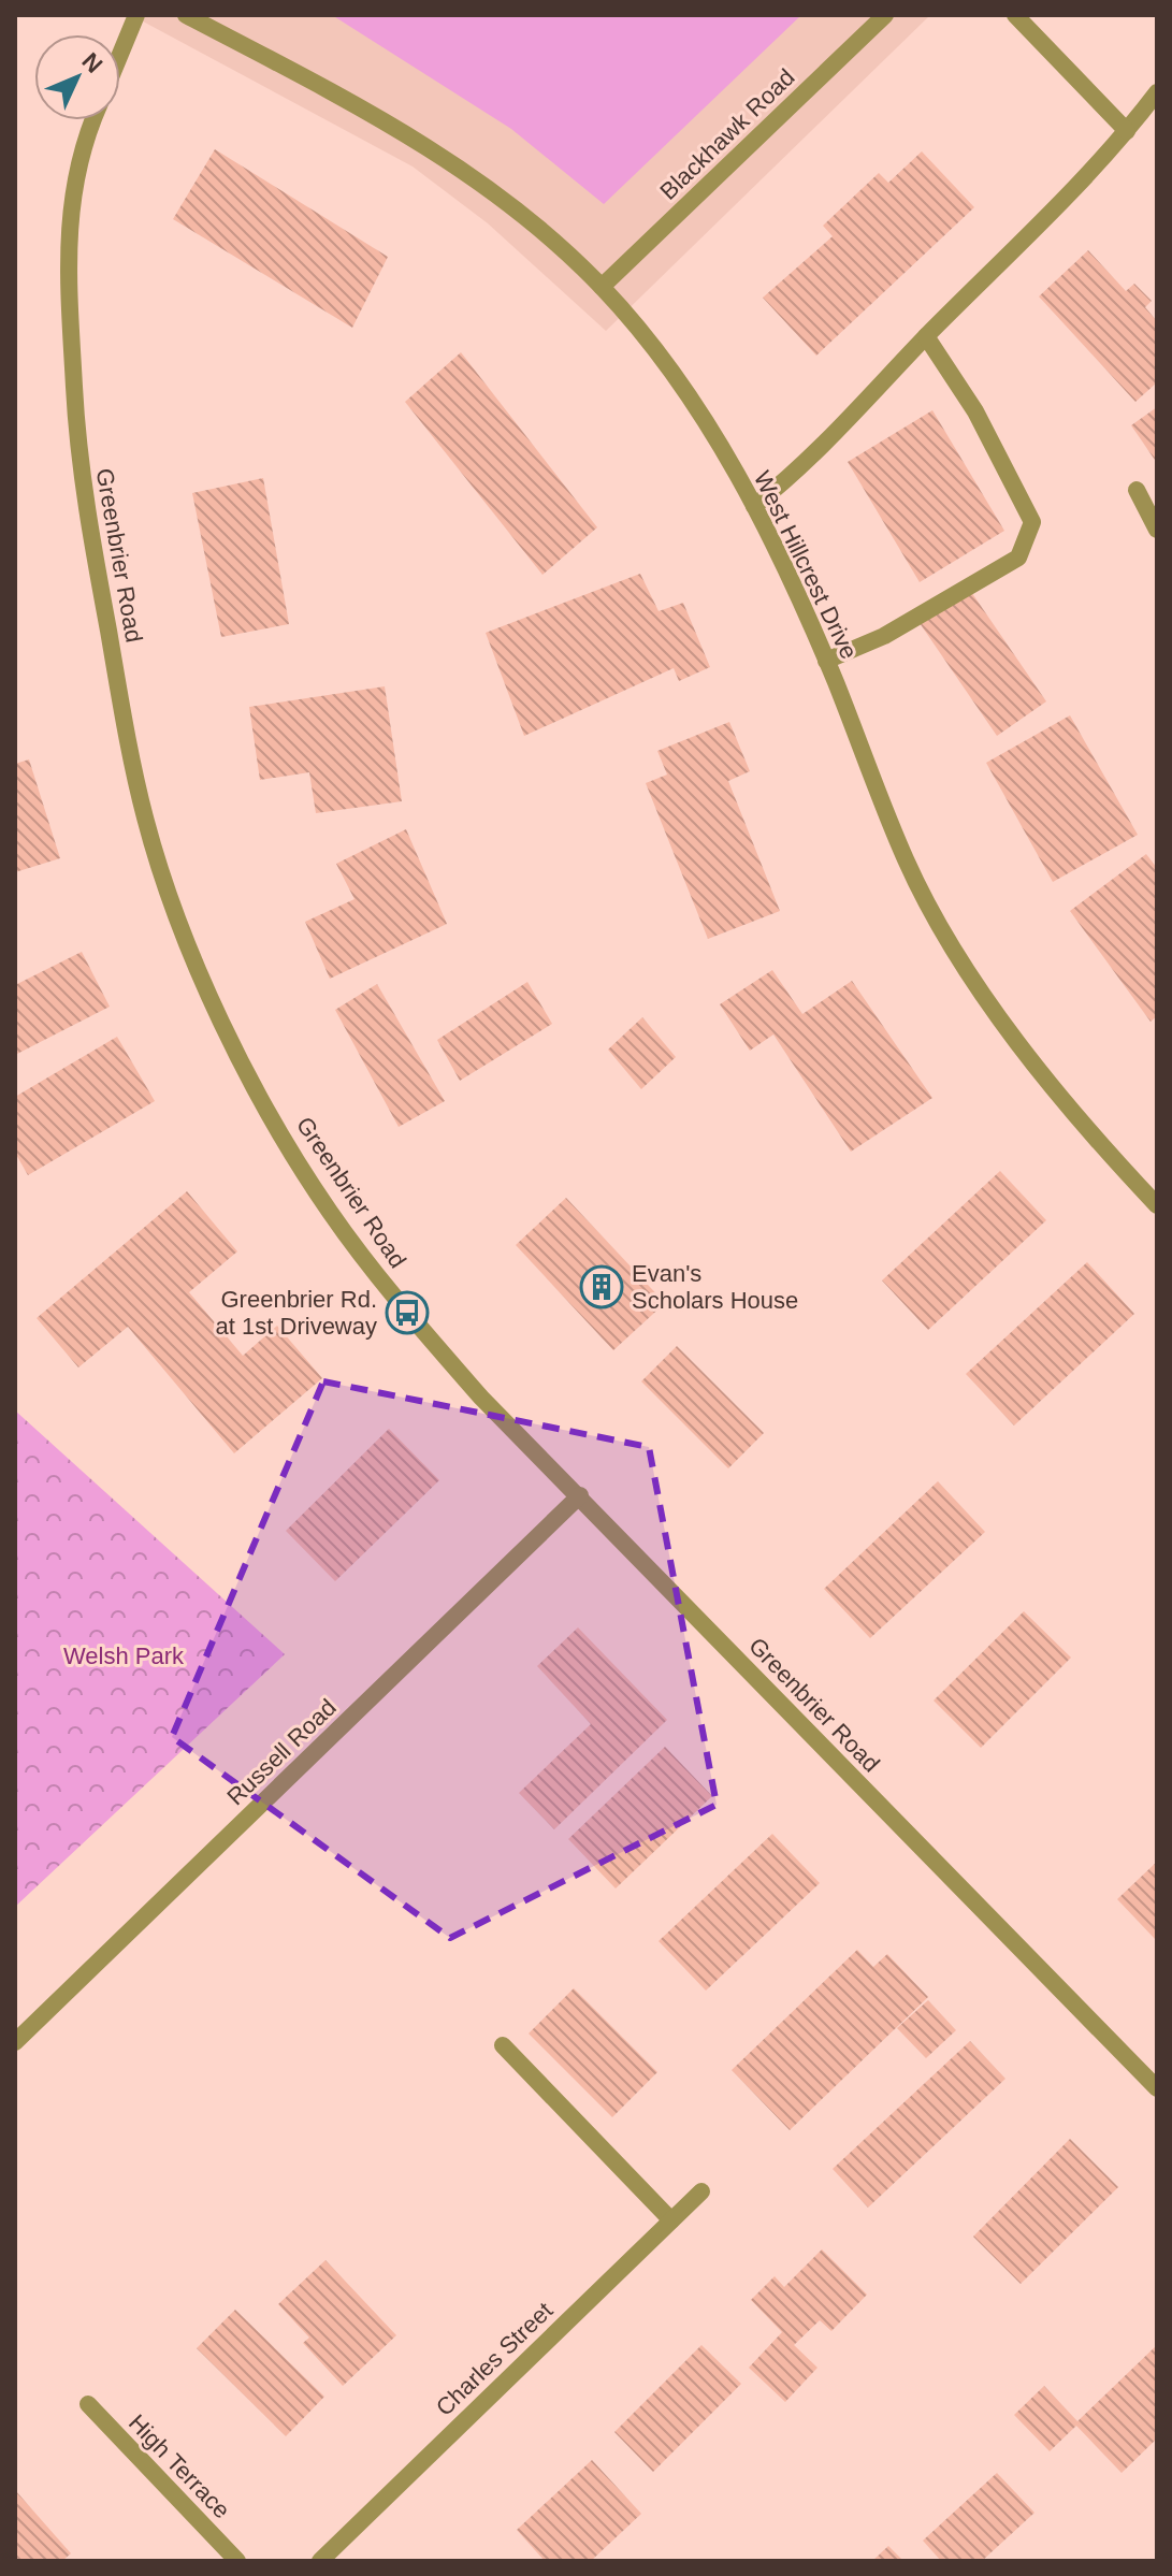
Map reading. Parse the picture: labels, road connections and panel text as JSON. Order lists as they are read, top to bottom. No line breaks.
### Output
{"streets":{"street":["Blackhawk Road","Greenbrier Road","West Hillcrest Drive","Russell Road","Charles Street","High Terrace"]},"crossings":[["Blackhawk Road","West Hillcrest Drive"],["Greenbrier Road","Russell Road"]],"parks":["Welsh Park"],"places":{"building":["Evan's Scholars House"],"bus stop":["Greenbrier Rd. at 1st Driveway"]},"north":"top right"}
